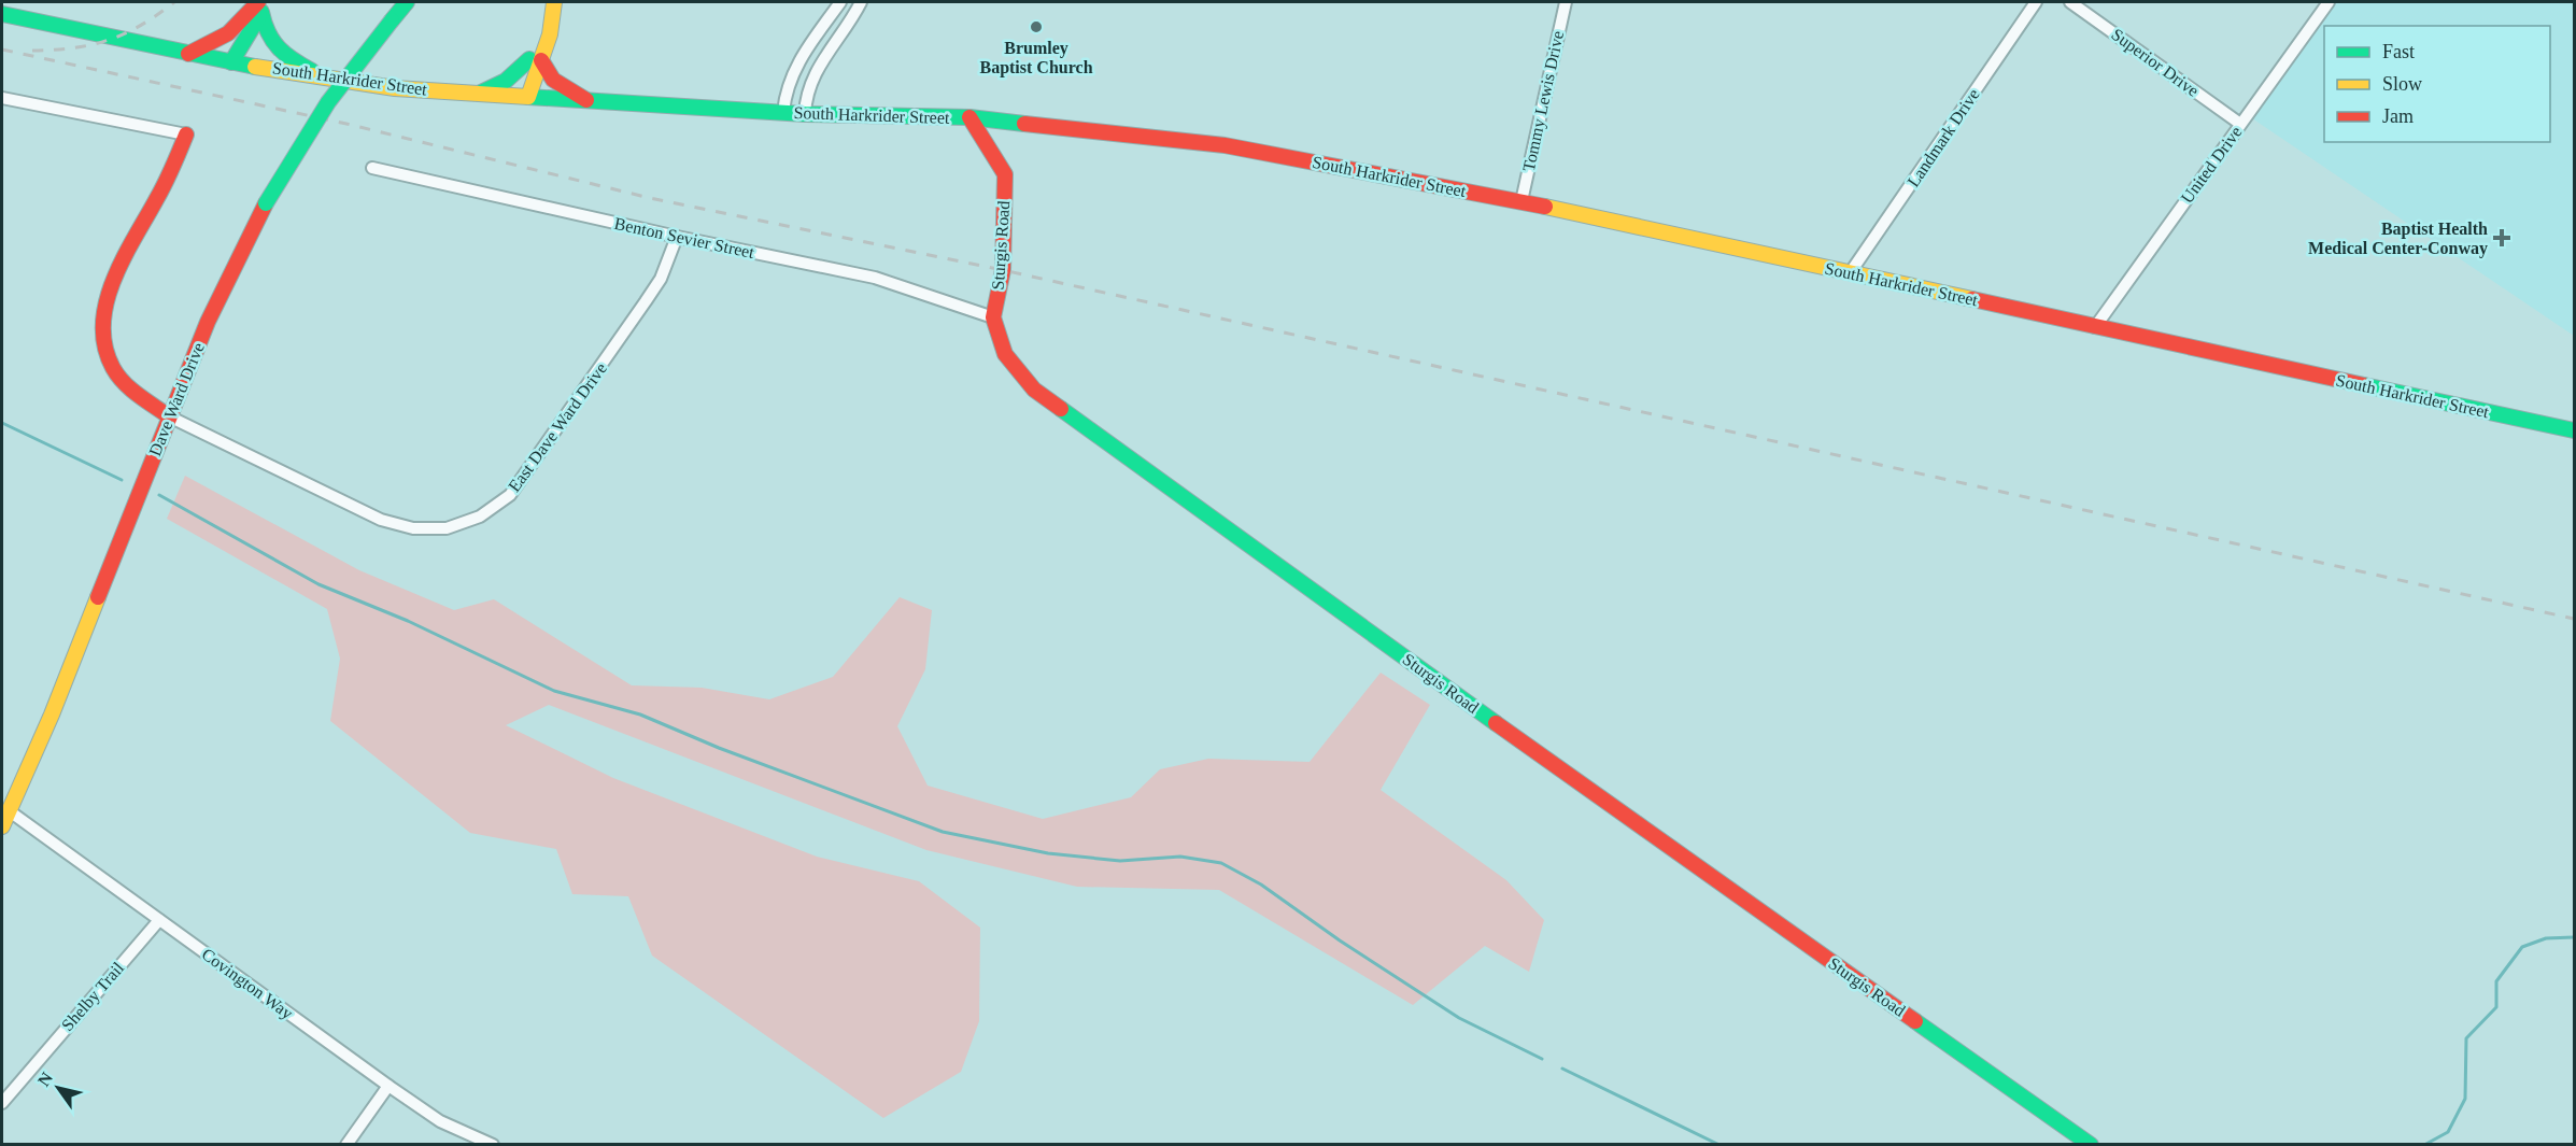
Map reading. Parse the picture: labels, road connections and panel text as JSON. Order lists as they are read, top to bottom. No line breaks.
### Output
{"streets":{"main road":["South Harkrider Street","Sturgis Road","Dave Ward Drive"],"street":["Superior Drive","Tommy Lewis Drive","Landmark Drive","United Drive","Benton Sevier Street","East Dave Ward Drive","Covington Way","Shelby Trail"]},"crossings":[["Superior Drive","United Drive"],["South Harkrider Street","Tommy Lewis Drive"],["South Harkrider Street","Landmark Drive"],["South Harkrider Street","United Drive"],["South Harkrider Street","Sturgis Road"],["Benton Sevier Street","Sturgis Road"],["Benton Sevier Street","East Dave Ward Drive"],["Dave Ward Drive","East Dave Ward Drive"],["Dave Ward Drive","Covington Way"],["Covington Way","Shelby Trail"]],"places":{"other":["Brumley Baptist Church"],"health":["Baptist Health Medical Center-Conway"]},"legend":["Fast","Slow","Jam"],"north":"top left"}
